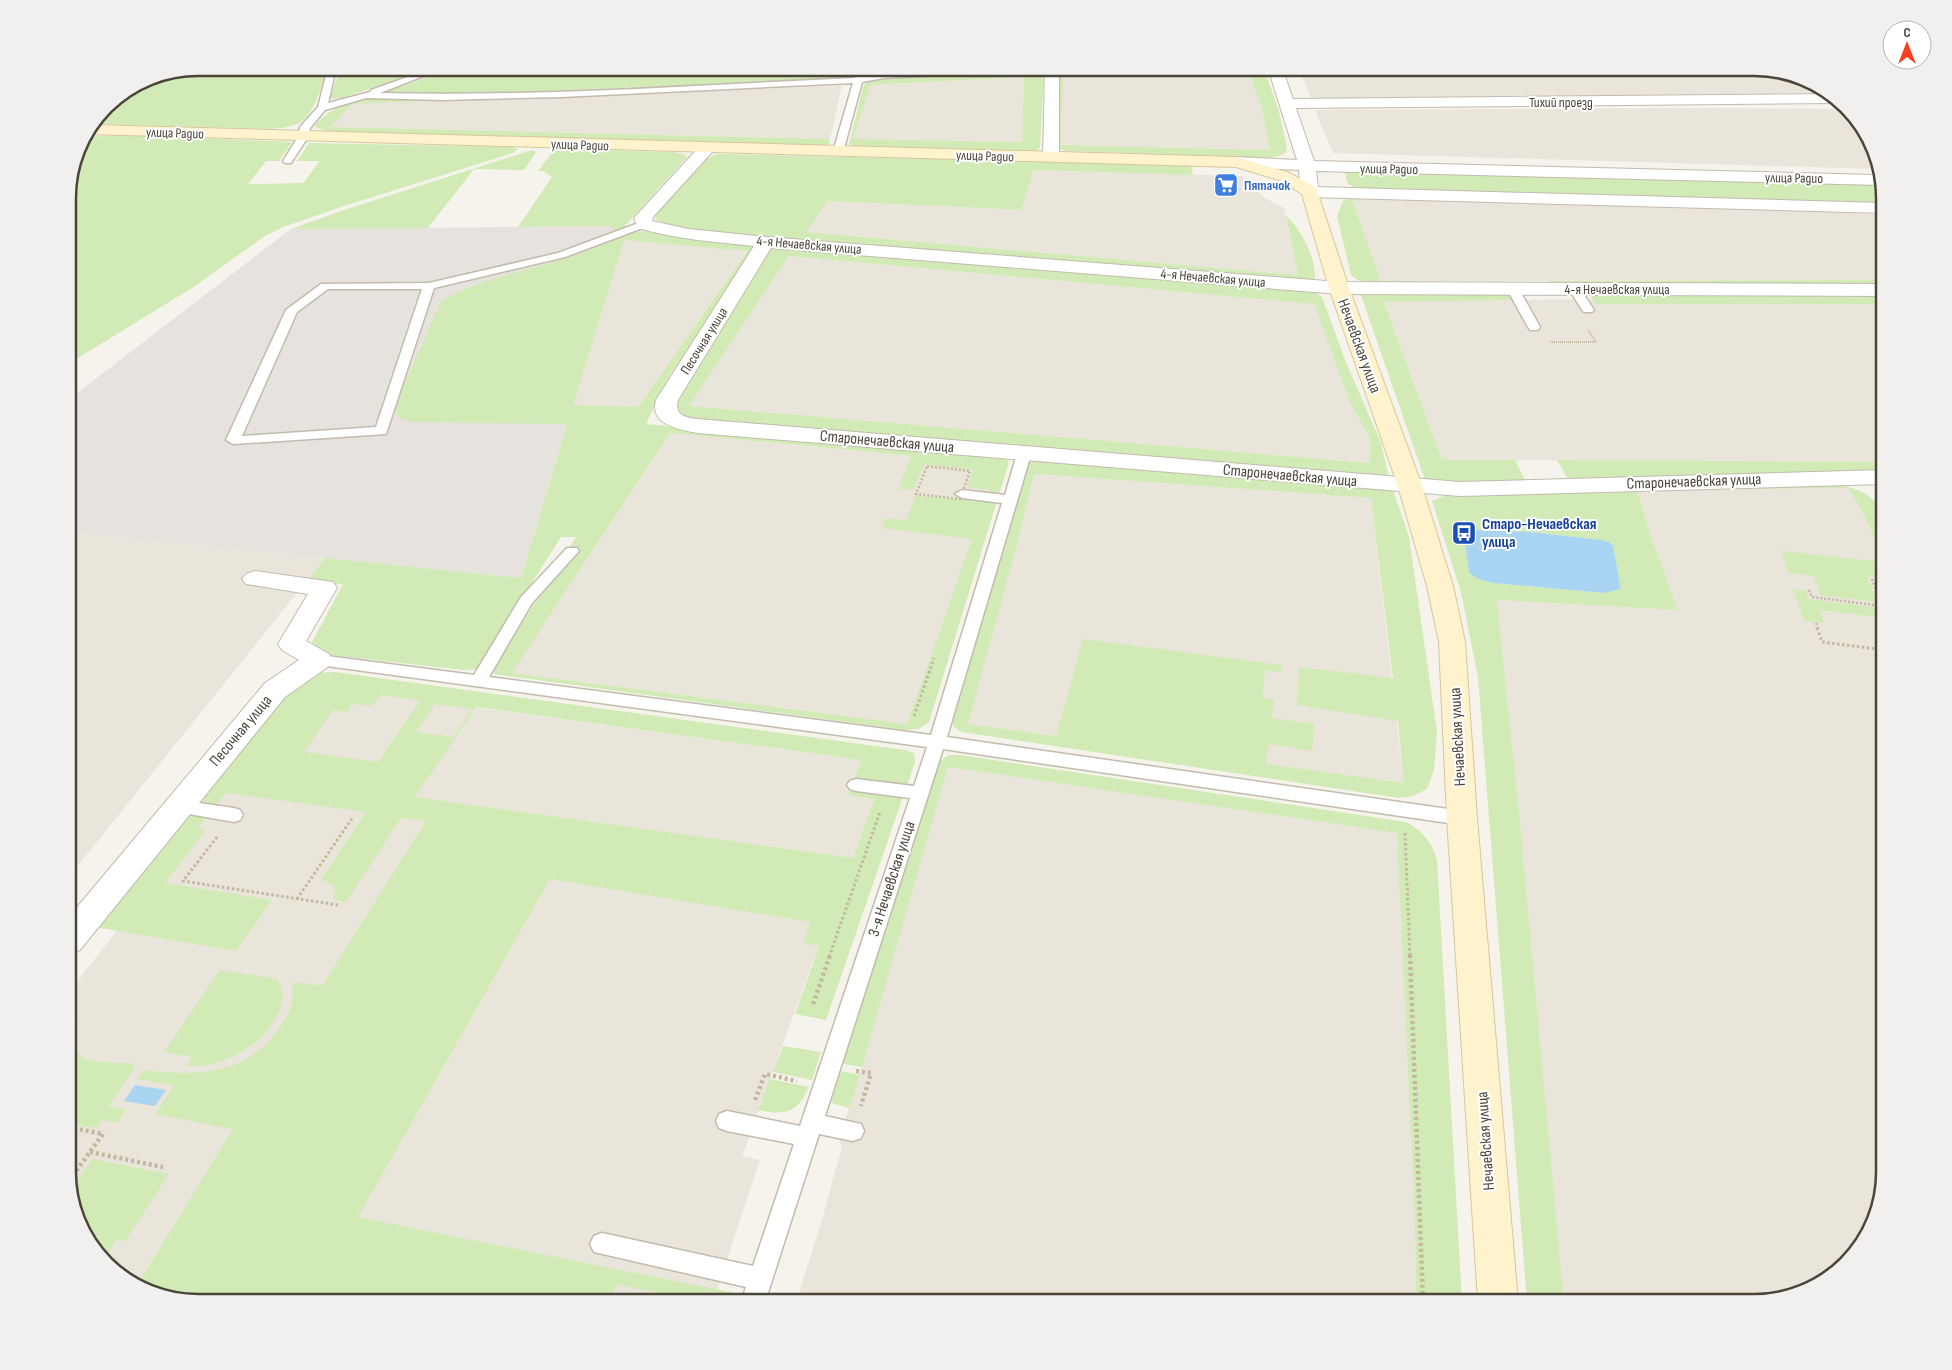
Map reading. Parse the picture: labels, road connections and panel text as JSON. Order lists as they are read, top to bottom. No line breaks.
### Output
{"streets":{"street":["Тихий проезд","улица Радио","4-я Нечаевская улица","Песочная улица","Нечаевская улица","Старонечаевская улица"],"lane":["3-я Нечаевская улица"]},"crossings":[["Тихий проезд","Нечаевская улица"],["улица Радио","Нечаевская улица"],["4-я Нечаевская улица","Песочная улица"],["4-я Нечаевская улица","Нечаевская улица"],["Песочная улица","Старонечаевская улица"],["Нечаевская улица","Старонечаевская улица"],["Старонечаевская улица","3-я Нечаевская улица"]],"places":{"supermarket":["Пятачок"],"bus stop":["Старо-Нечаевская улица"]},"north":"top"}
